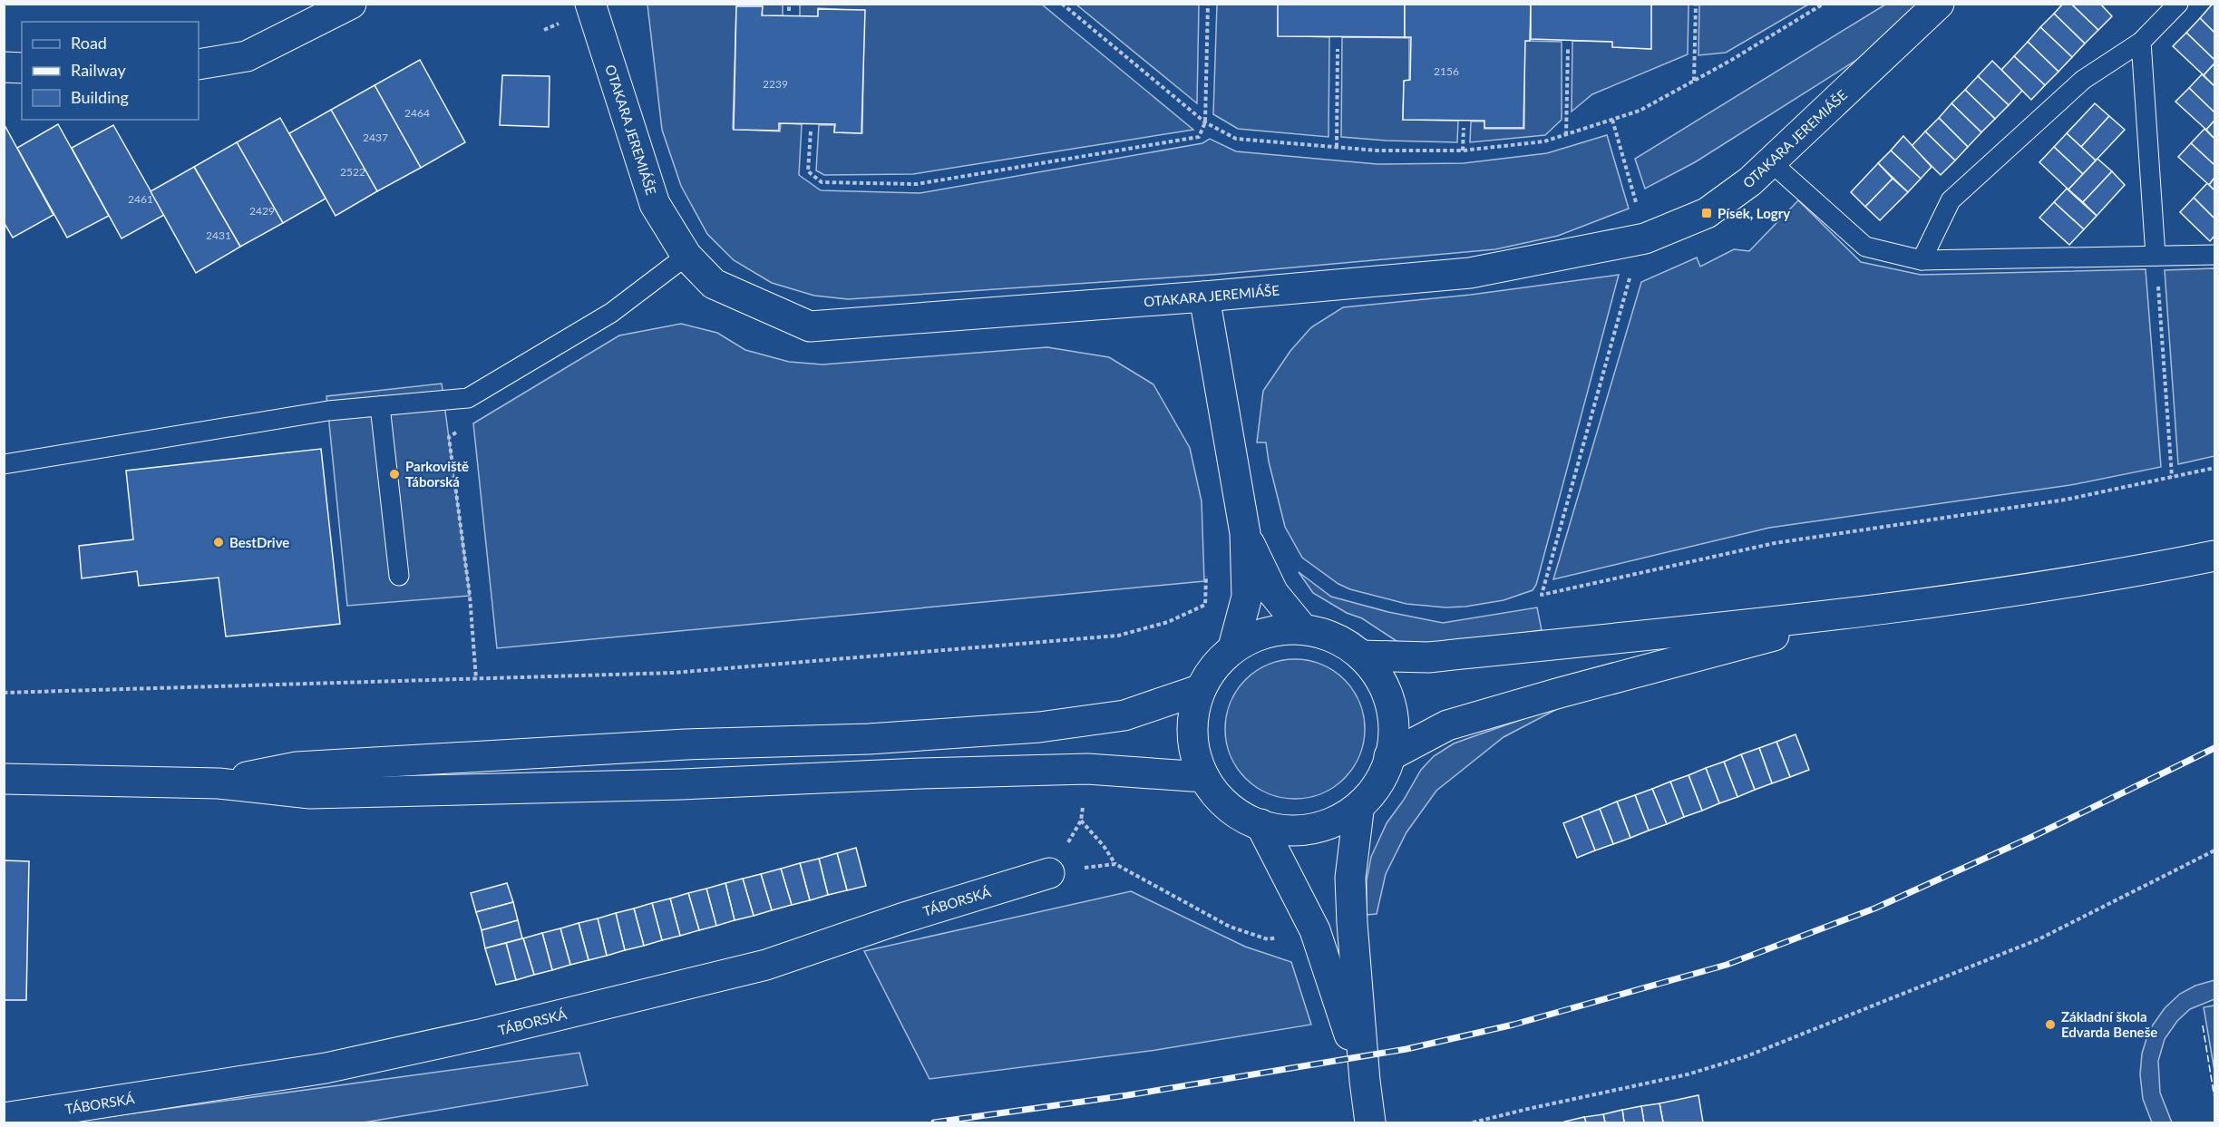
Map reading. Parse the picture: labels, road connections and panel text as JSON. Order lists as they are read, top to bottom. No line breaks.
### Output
{"streets":{"main road":["OTAKARA JEREMIÁŠE","TÁBORSKÁ"]},"places":{"transit":["Písek, Logry"],"other":["Parkoviště Táborská","BestDrive","Základní škola Edvarda Beneše"]},"house_numbers":["2156","2239","2464","2437","2522","2461","2429","2431"],"legend":["Road","Railway","Building"]}
